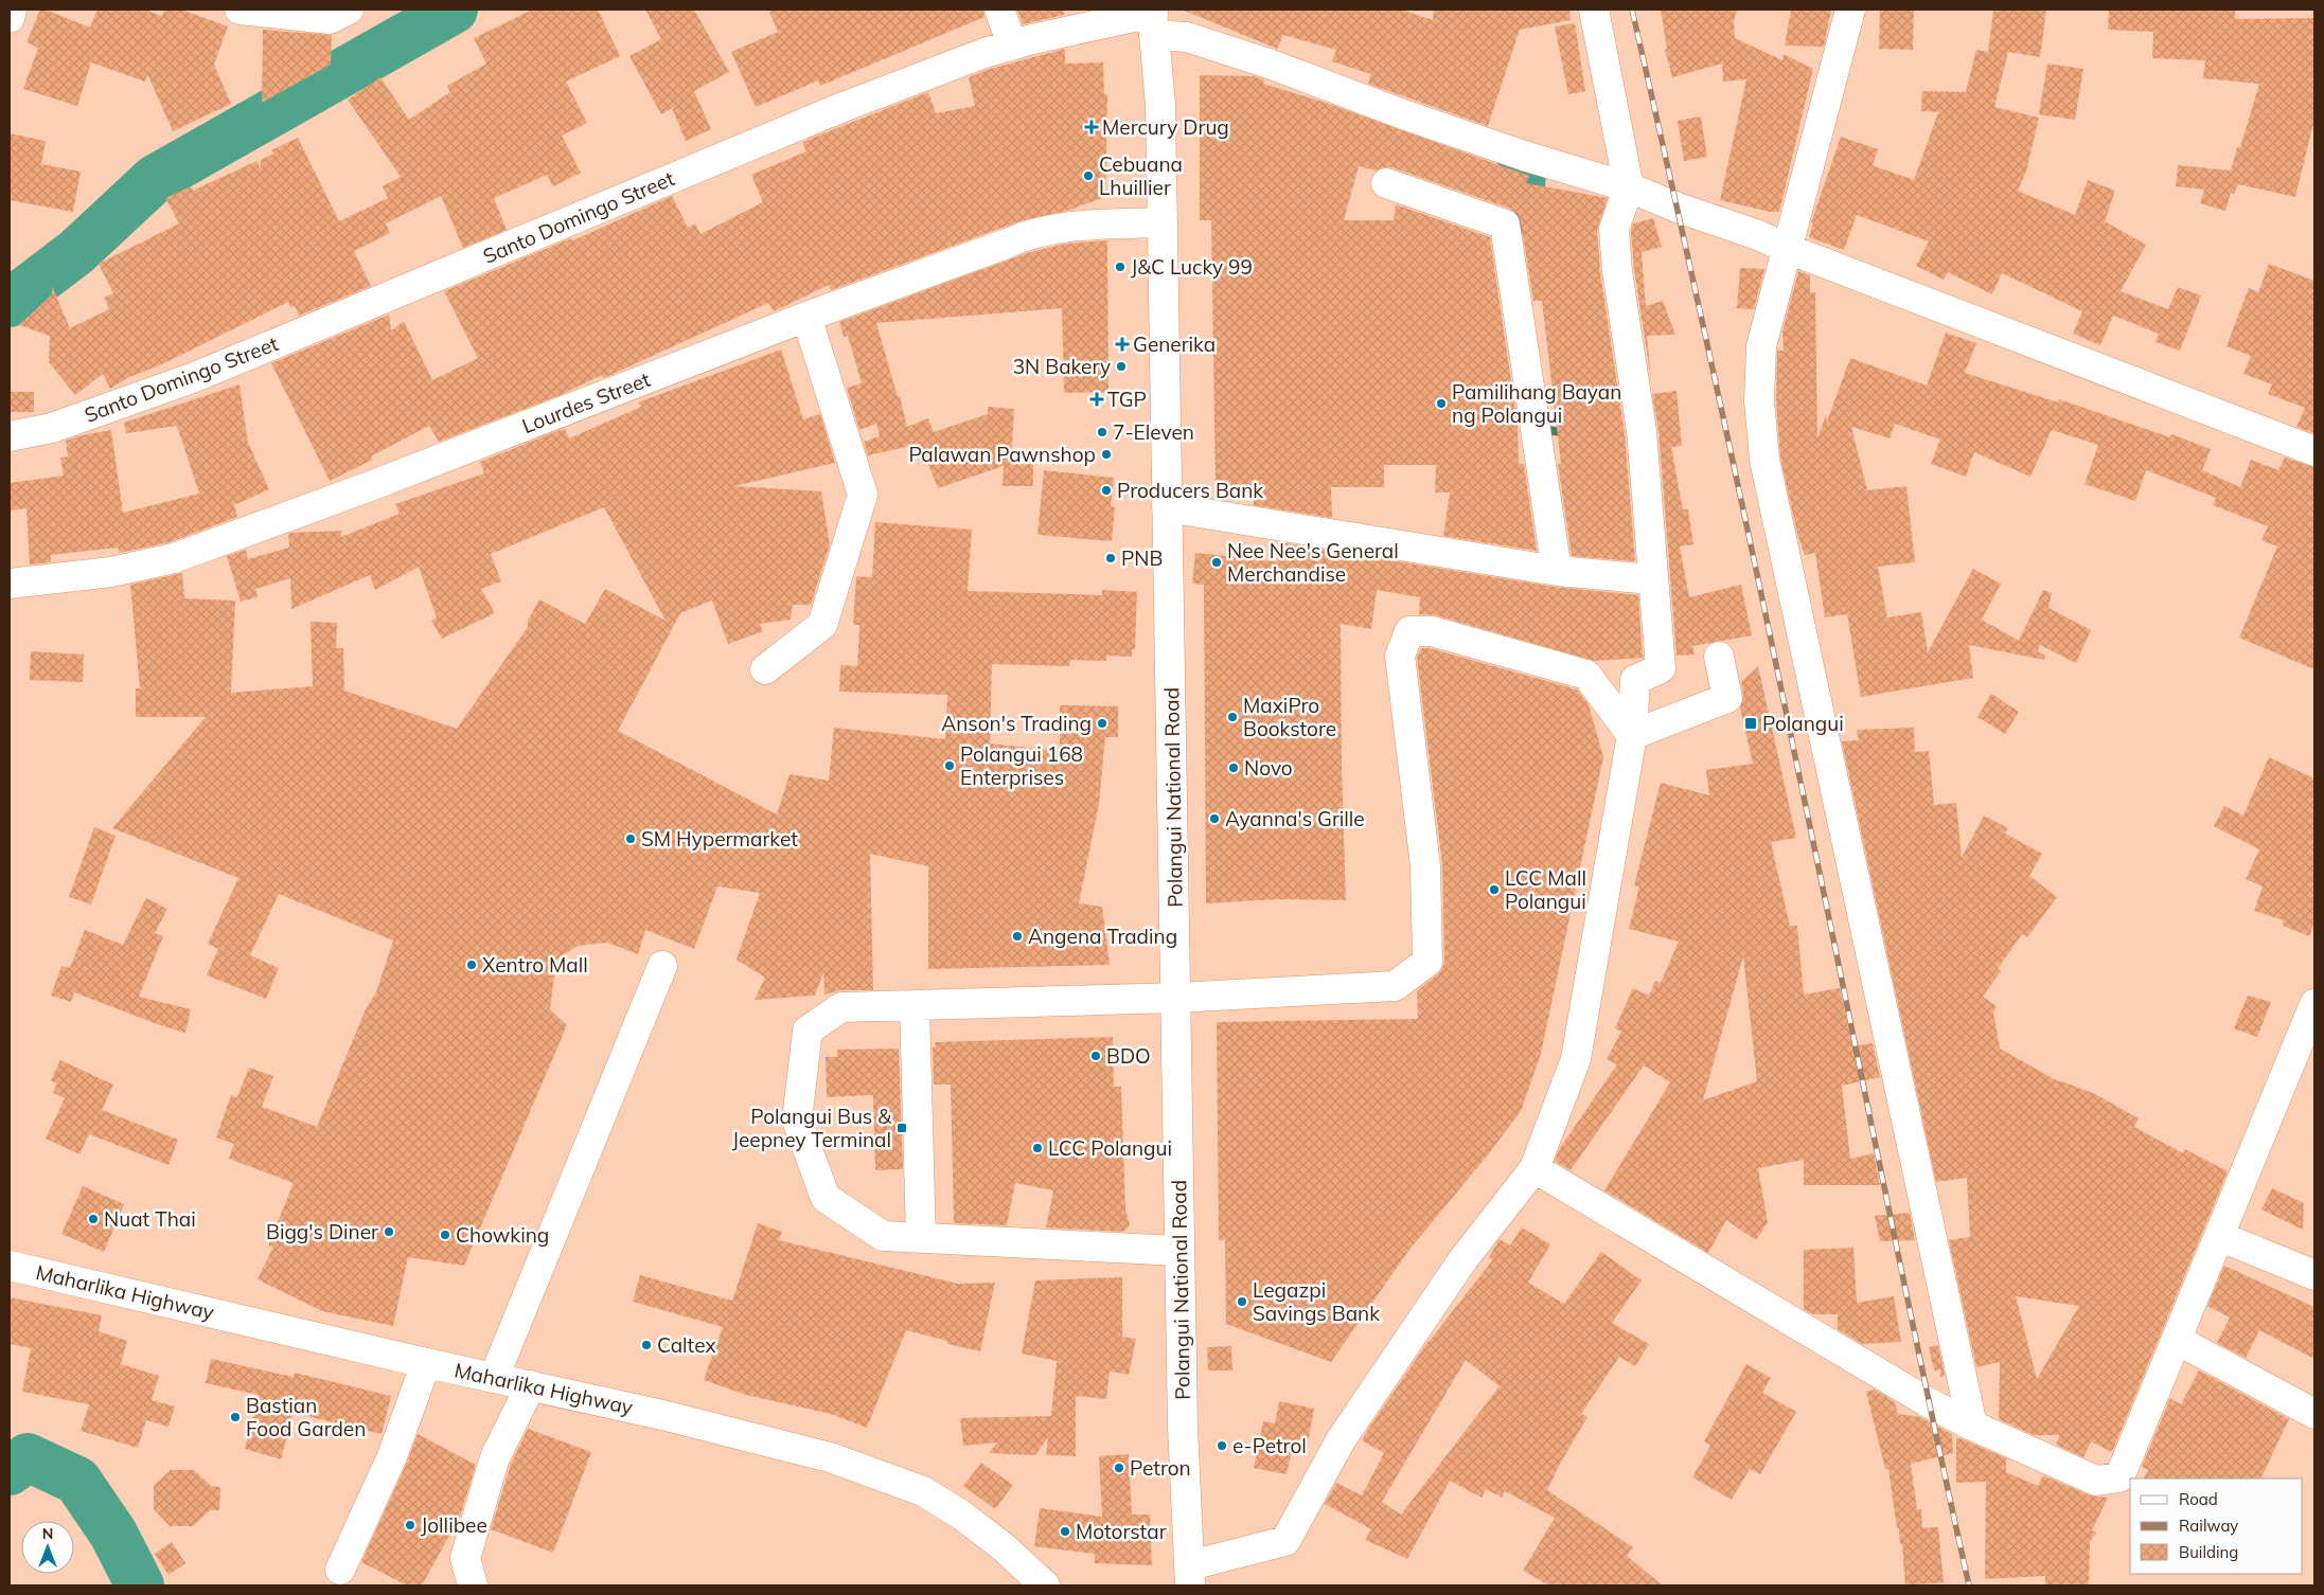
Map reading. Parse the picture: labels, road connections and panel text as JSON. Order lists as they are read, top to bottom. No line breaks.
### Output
{"streets":{"main road":["Santo Domingo Street","Lourdes Street","Polangui National Road","Maharlika Highway"]},"crossings":[["Santo Domingo Street","Polangui National Road"],["Lourdes Street","Polangui National Road"]],"places":{"health":["Mercury Drug","Generika","TGP"],"other":["Cebuana Lhuillier","J&C Lucky 99","3N Bakery","Pamilihang Bayan ng Polangui","7-Eleven","Palawan Pawnshop","Producers Bank","PNB","Nee Nee's General Merchandise","MaxiPro Bookstore","Anson's Trading","Polangui 168 Enterprises","Novo","Ayanna's Grille","SM Hypermarket","LCC Mall Polangui","Angena Trading","Xentro Mall","BDO","LCC Polangui","Nuat Thai","Bigg's Diner","Chowking","Legazpi Savings Bank","Caltex","Bastian Food Garden","e-Petrol","Petron","Jollibee","Motorstar"],"transit":["Polangui","Polangui Bus & Jeepney Terminal"]},"legend":["Road","Railway","Building"],"north":"top"}
